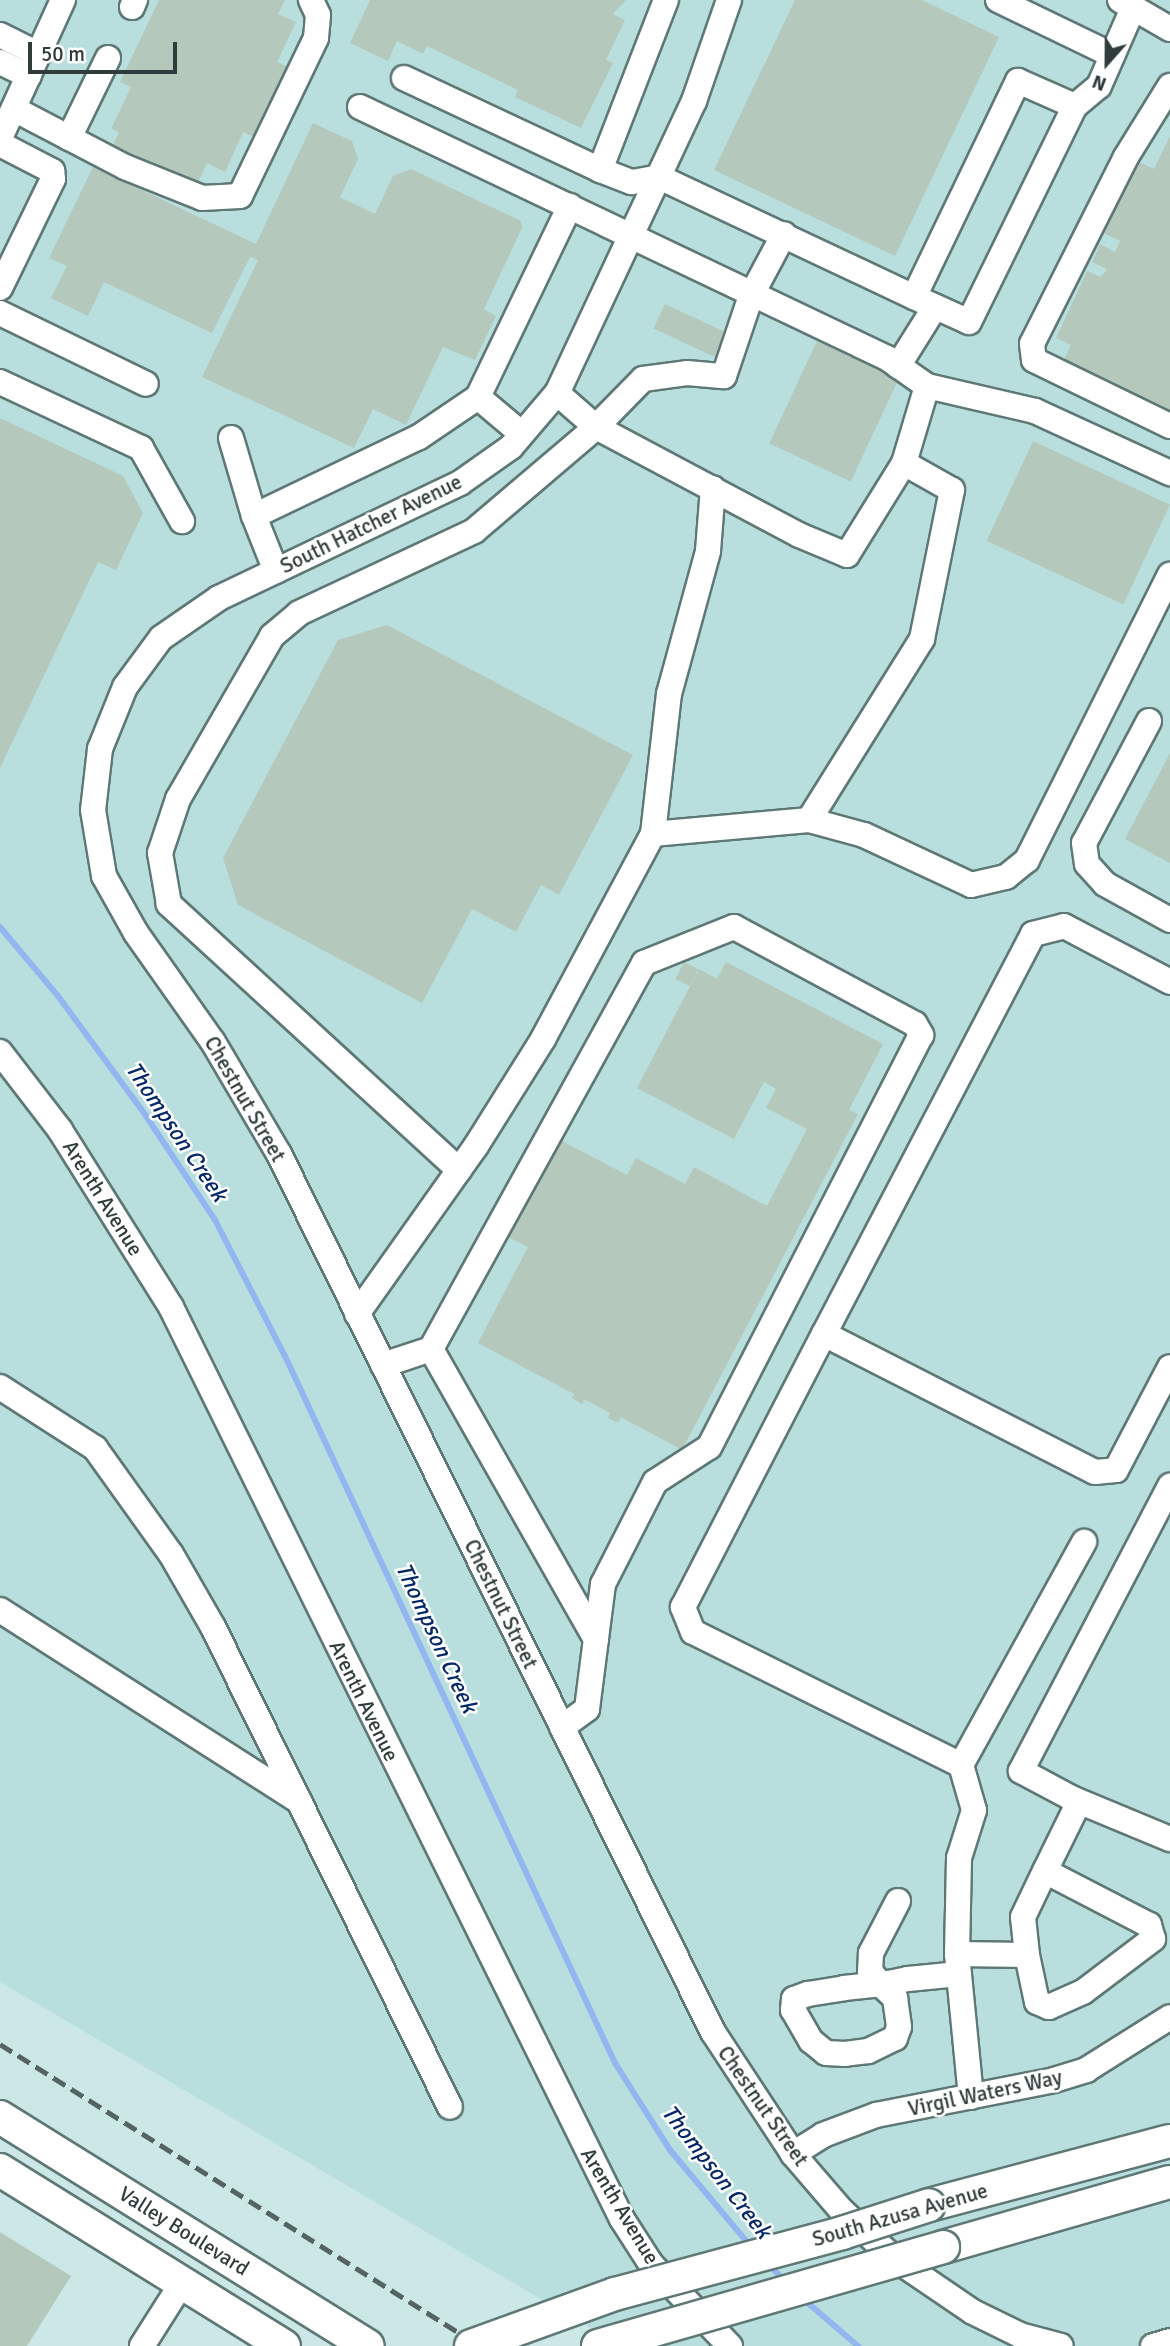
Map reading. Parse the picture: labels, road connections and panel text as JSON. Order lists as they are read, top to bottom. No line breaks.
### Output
{"streets":{"main road":["South Azusa Avenue","Valley Boulevard"],"street":["South Hatcher Avenue","Chestnut Street","Arenth Avenue","Virgil Waters Way"]},"crossings":[["South Hatcher Avenue","Chestnut Street"],["Chestnut Street","Virgil Waters Way"]],"water":["Thompson Creek"],"scale_bar":"50 m","north":"bottom"}
